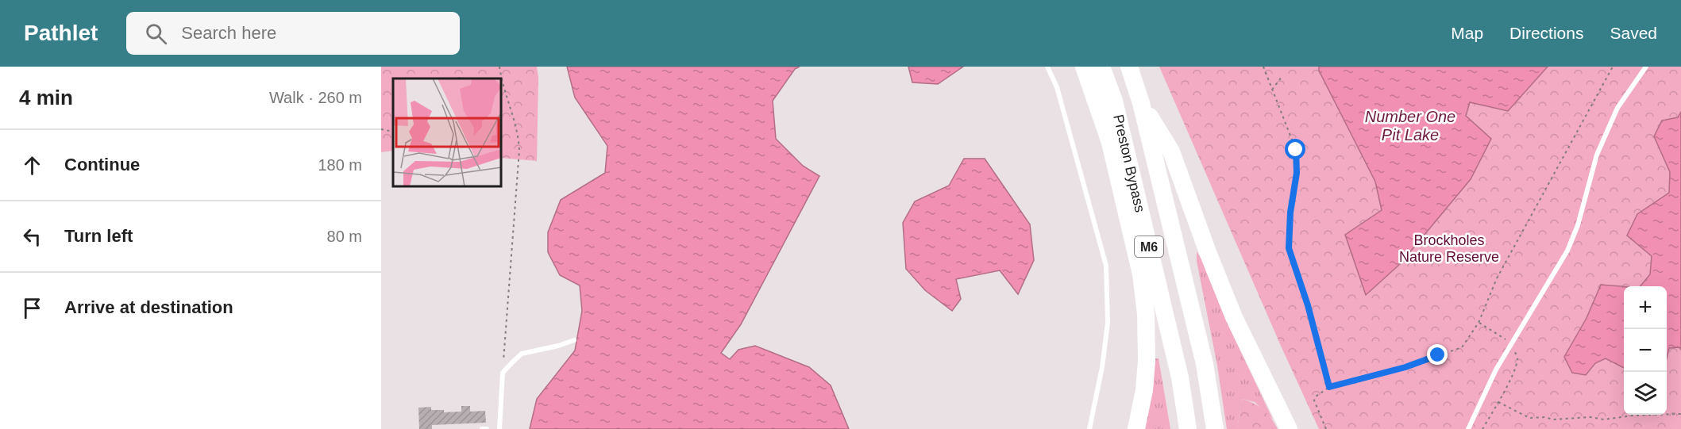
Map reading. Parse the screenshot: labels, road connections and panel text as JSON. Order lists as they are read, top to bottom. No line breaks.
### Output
{"streets":{"highway":["Preston Bypass","M6"]},"water":["Number One Pit Lake"],"parks":["Brockholes Nature Reserve"],"page":{"header":"Pathlet","search":"Search here","nav":["Map","Directions","Saved"],"heading":["4 min","Walk · 260 m"],"list":[["Continue","180 m"],["Turn left","80 m"],"Arrive at destination"],"map_buttons":["+","−"]}}
